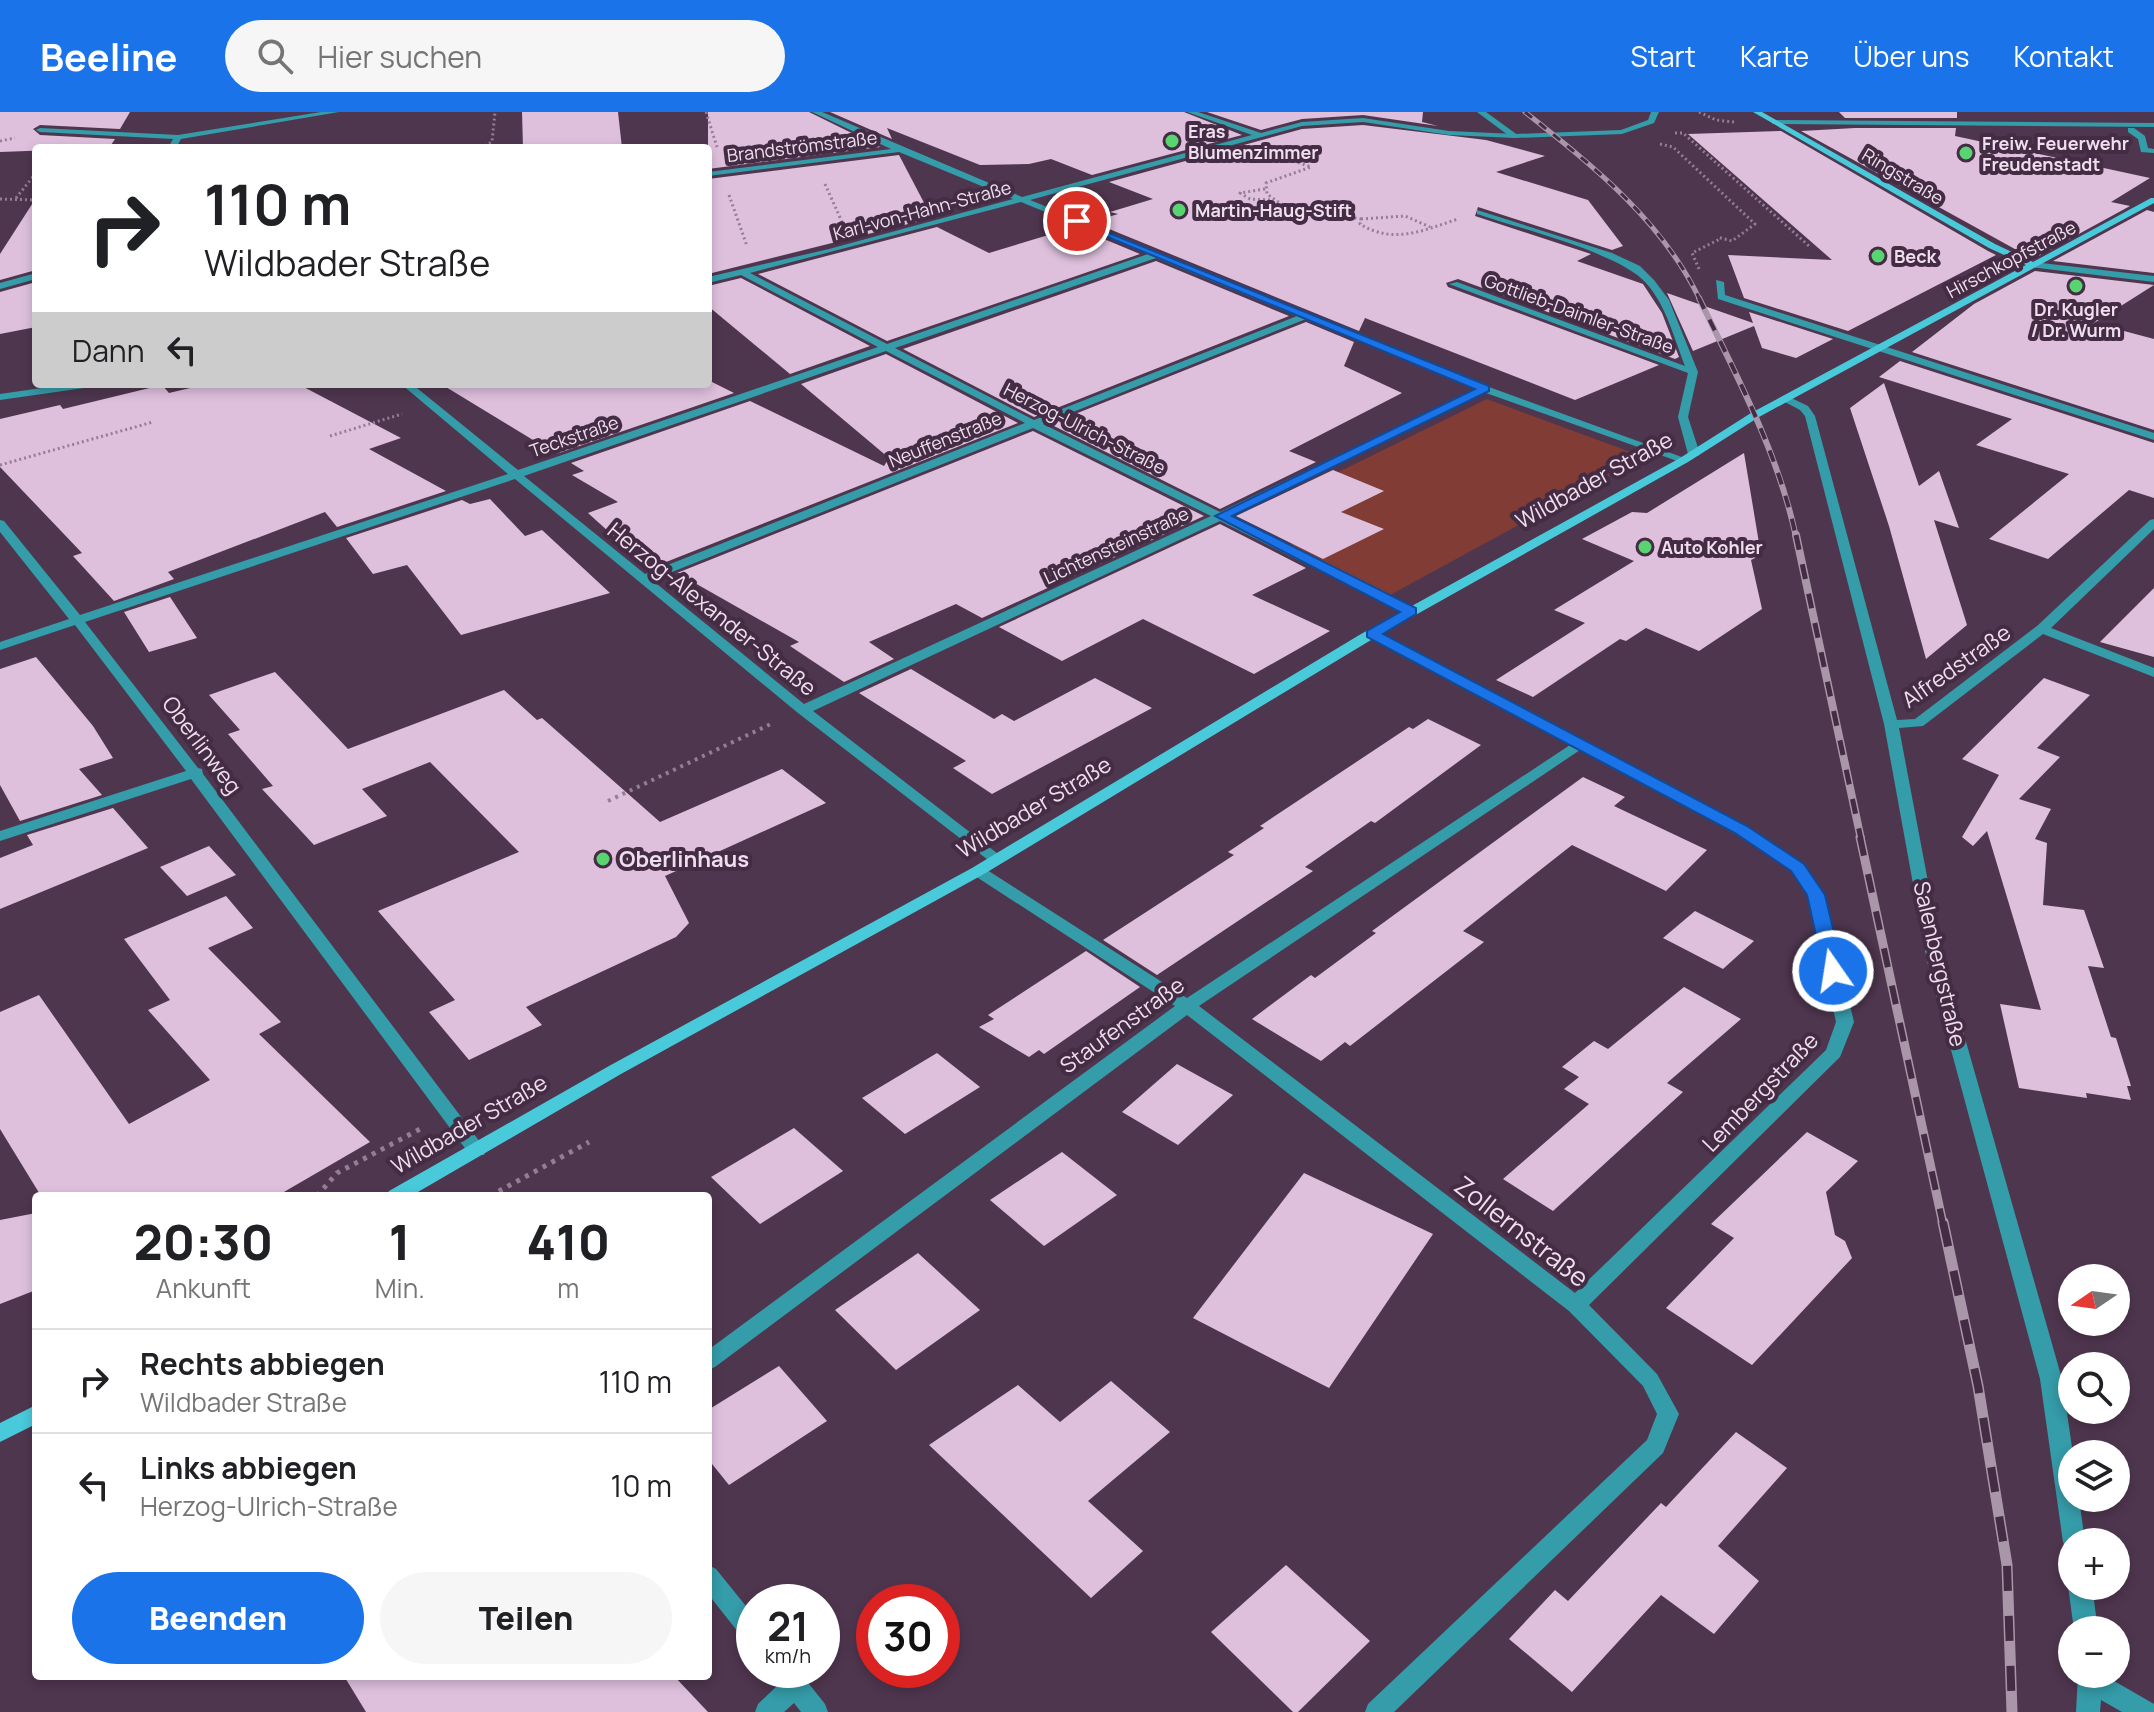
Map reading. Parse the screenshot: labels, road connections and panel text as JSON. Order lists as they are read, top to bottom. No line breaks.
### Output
{"streets":{"main road":["Ringstraße","Hirschkopfstraße","Wildbader Straße"],"street":["Brandströmstraße","Karl-von-Hahn-Straße","Gottlieb-Daimler-Straße","Herzog-Ulrich-Straße","Teckstraße","Neuffenstraße","Lichtensteinstraße","Herzog-Alexander-Straße","Alfredstraße","Oberlinweg","Salenbergstraße","Staufenstraße","Lembergstraße","Zollernstraße"]},"crossings":[["Ringstraße","Hirschkopfstraße"],["Karl-von-Hahn-Straße","Herzog-Ulrich-Straße"],["Hirschkopfstraße","Gottlieb-Daimler-Straße"],["Hirschkopfstraße","Wildbader Straße"],["Hirschkopfstraße","Salenbergstraße"],["Gottlieb-Daimler-Straße","Wildbader Straße"],["Herzog-Ulrich-Straße","Teckstraße"],["Herzog-Ulrich-Straße","Neuffenstraße"],["Herzog-Ulrich-Straße","Wildbader Straße"],["Herzog-Ulrich-Straße","Lichtensteinstraße"],["Teckstraße","Herzog-Alexander-Straße"],["Teckstraße","Oberlinweg"],["Neuffenstraße","Herzog-Alexander-Straße"],["Wildbader Straße","Herzog-Alexander-Straße"],["Wildbader Straße","Oberlinweg"],["Wildbader Straße","Lembergstraße"],["Wildbader Straße","Zollernstraße"],["Lichtensteinstraße","Herzog-Alexander-Straße"],["Alfredstraße","Salenbergstraße"],["Staufenstraße","Lembergstraße"],["Staufenstraße","Zollernstraße"],["Lembergstraße","Zollernstraße"]],"places":["Eras Blumenzimmer","Freiw. Feuerwehr Freudenstadt","Martin-Haug-Stift","Beck","Dr. Kugler / Dr. Wurm","Auto Kohler","Oberlinhaus"],"north":"left","page":{"header":"Beeline","search":"Hier suchen","nav":["Start","Karte","Über uns","Kontakt"],"turn":["110 m","Wildbader Straße"],"then":"Dann","eta":["20:30","Ankunft","1","Min.","410","m"],"map_buttons":["+","−"],"list":[{"name":"Rechts abbiegen","note":"Wildbader Straße","value":"110 m"},{"name":"Links abbiegen","note":"Herzog-Ulrich-Straße","value":"10 m"}],"buttons":["Beenden","Teilen"],"speed":"21 km/h","limit":"30"}}
